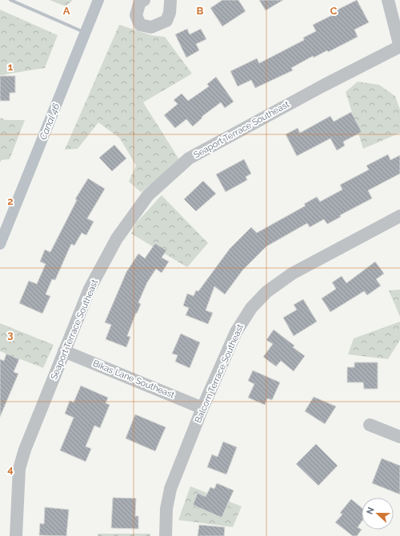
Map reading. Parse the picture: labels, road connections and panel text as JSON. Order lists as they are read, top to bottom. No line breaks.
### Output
{"streets":{"street":["Seaport Terrace Southeast","Balcom Terrace Southeast","Bikas Lane Southeast"]},"crossings":[["Seaport Terrace Southeast","Bikas Lane Southeast"],["Balcom Terrace Southeast","Bikas Lane Southeast"]],"water":["Canal 46"],"north":"left","grid":{"columns":["A","B","C"],"rows":["1","2","3","4"]}}
